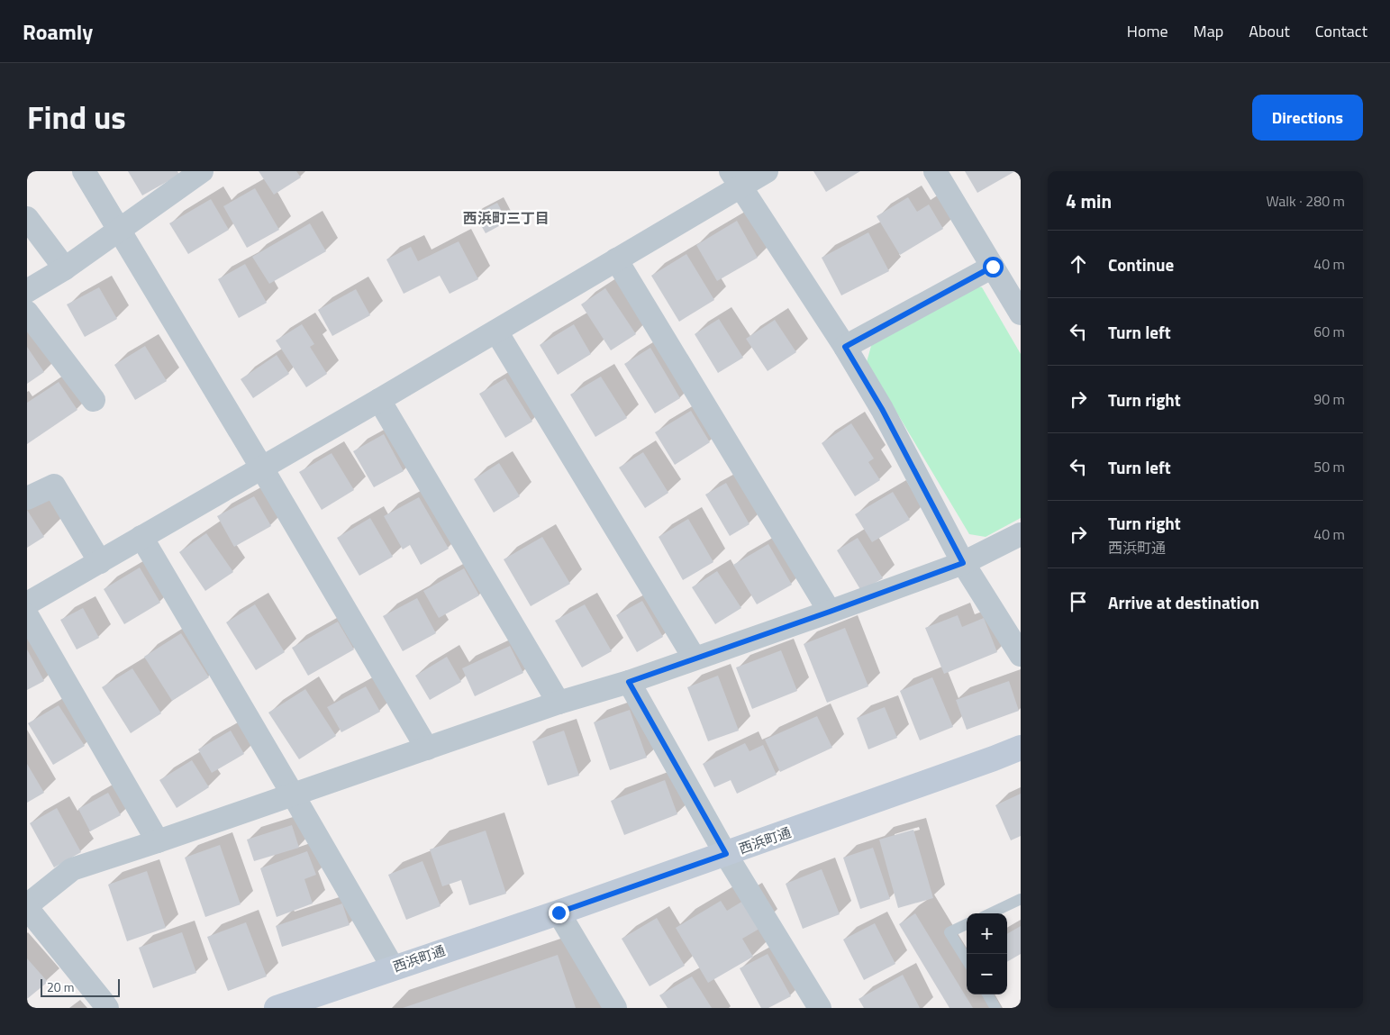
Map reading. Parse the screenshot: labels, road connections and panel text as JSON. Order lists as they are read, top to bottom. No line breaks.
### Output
{"streets":{"street":["西浜町通"]},"districts":["西浜町三丁目"],"scale_bar":"20 m","page":{"header":"Roamly","nav":["Home","Map","About","Contact"],"title":"Find us","buttons":"Directions","heading":["4 min","Walk · 280 m"],"list":[["Continue","40 m"],["Turn left","60 m"],["Turn right","90 m"],["Turn left","50 m"],["Turn right","西浜町通","40 m"],"Arrive at destination"],"map_buttons":["+","−"],"scale":"20 m"}}
